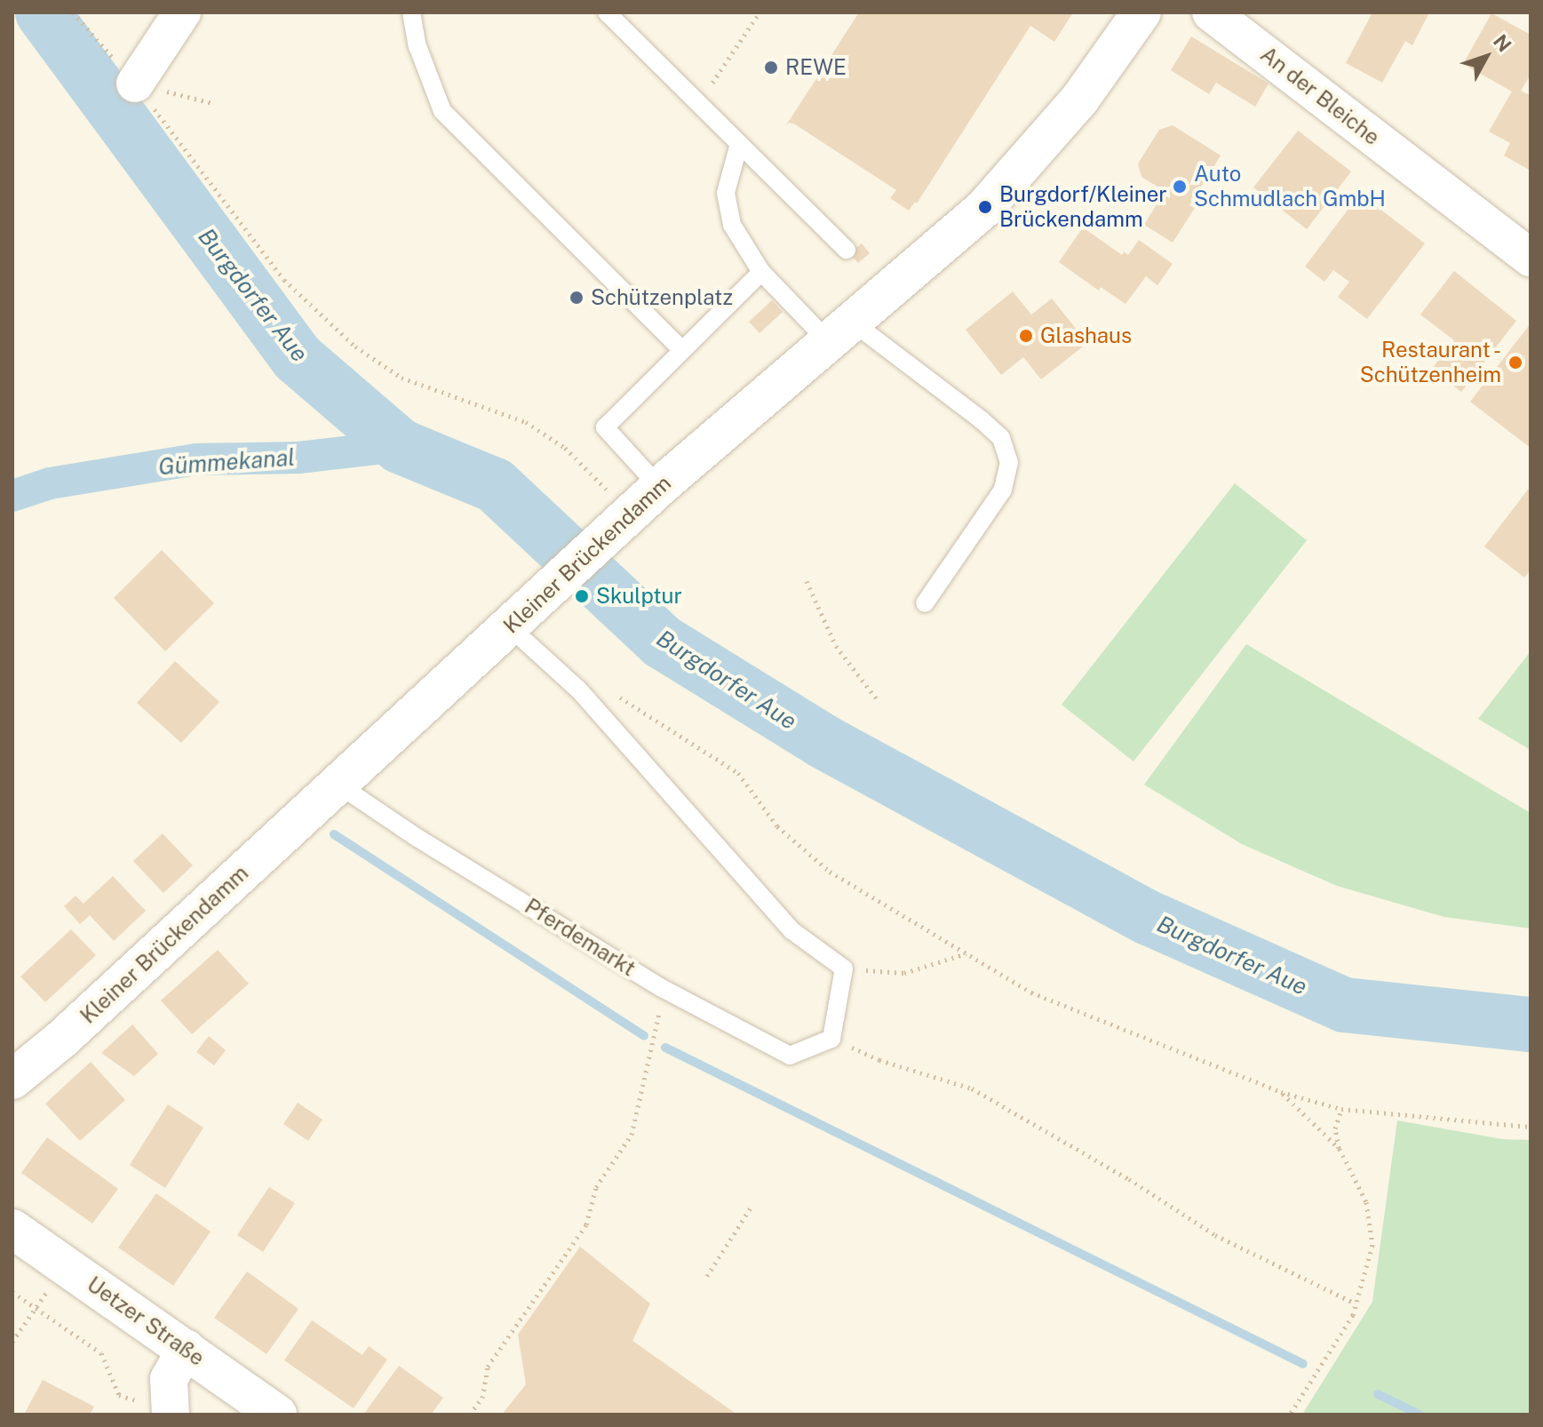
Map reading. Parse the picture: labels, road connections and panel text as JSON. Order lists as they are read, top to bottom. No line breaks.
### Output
{"streets":{"main road":["Kleiner Brückendamm","Uetzer Straße"],"street":["An der Bleiche"],"lane":["Pferdemarkt"]},"crossings":[["Kleiner Brückendamm","Pferdemarkt"]],"water":["Burgdorfer Aue","Gümmekanal"],"places":["REWE","Auto Schmudlach GmbH","Burgdorf/Kleiner Brückendamm","Schützenplatz","Glashaus","Restaurant - Schützenheim","Skulptur"],"north":"top right"}
